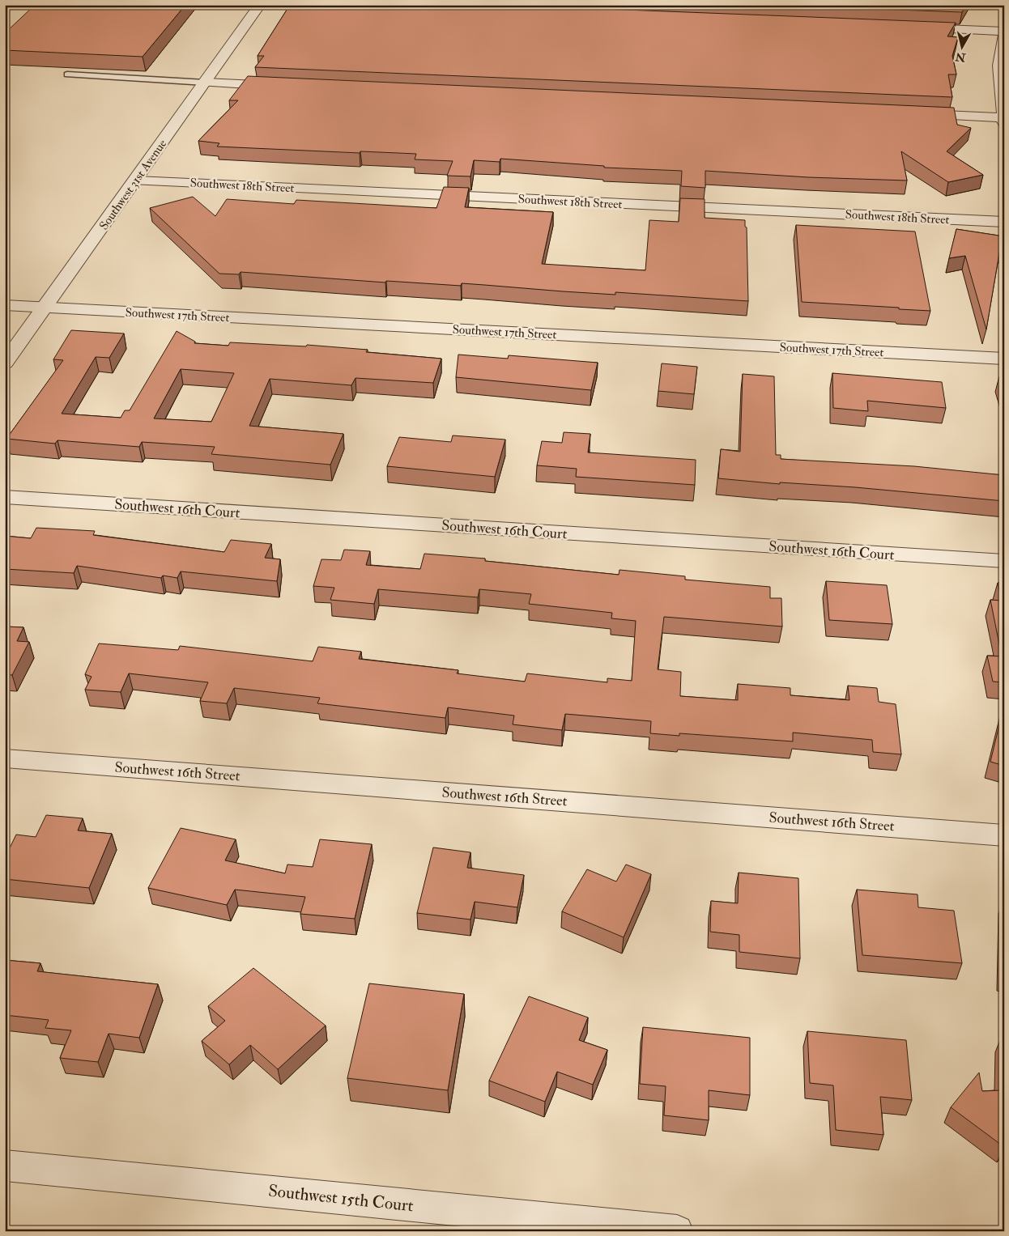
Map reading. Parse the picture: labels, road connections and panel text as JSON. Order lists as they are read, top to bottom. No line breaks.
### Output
{"streets":{"street":["Southwest 31st Avenue","Southwest 18th Street","Southwest 17th Street","Southwest 16th Court","Southwest 16th Street","Southwest 15th Court"]},"crossings":[["Southwest 31st Avenue","Southwest 18th Street"],["Southwest 31st Avenue","Southwest 17th Street"]],"north":"bottom"}
